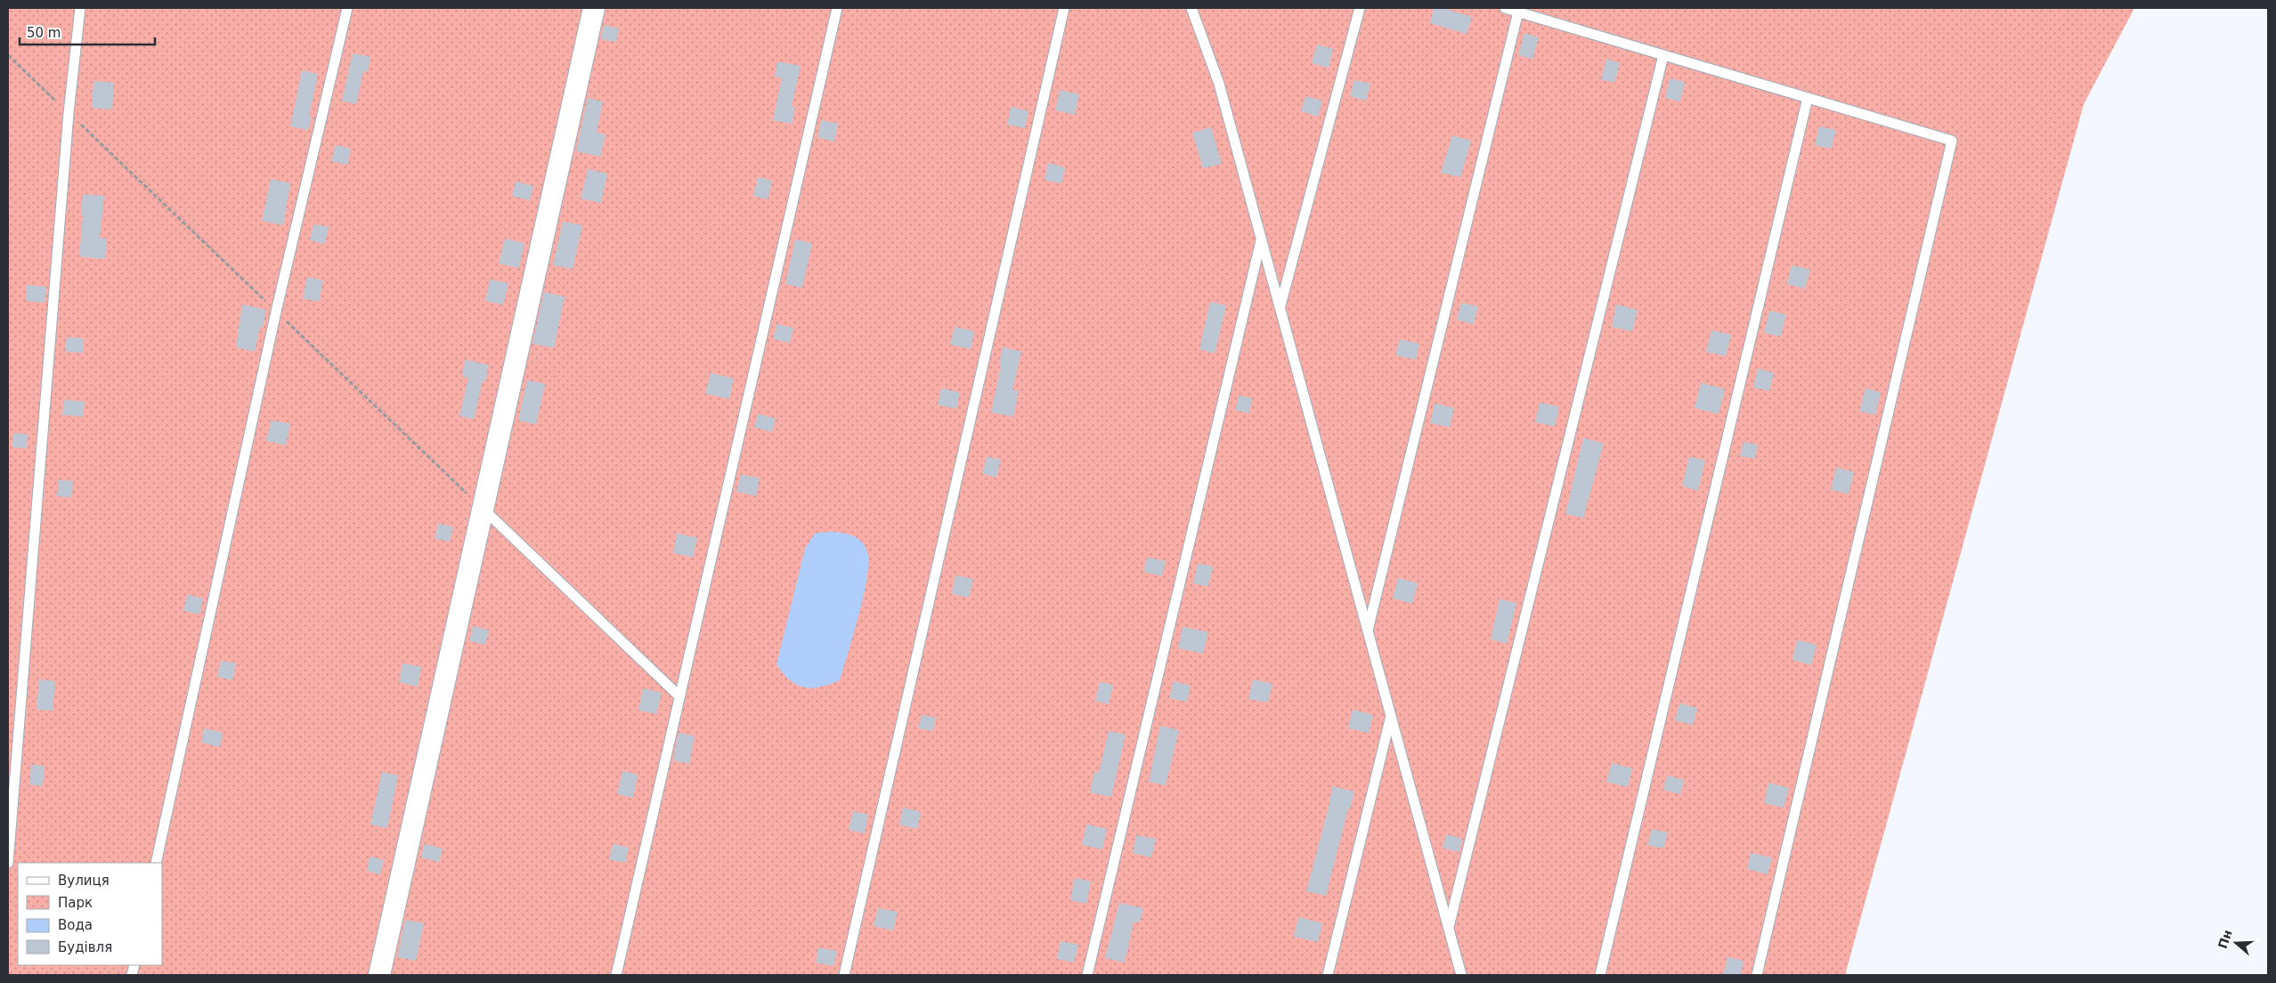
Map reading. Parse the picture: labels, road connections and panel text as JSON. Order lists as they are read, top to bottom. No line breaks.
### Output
{"legend":["Вулиця","Парк","Вода","Будівля"],"scale_bar":"50 m","north":"left"}
